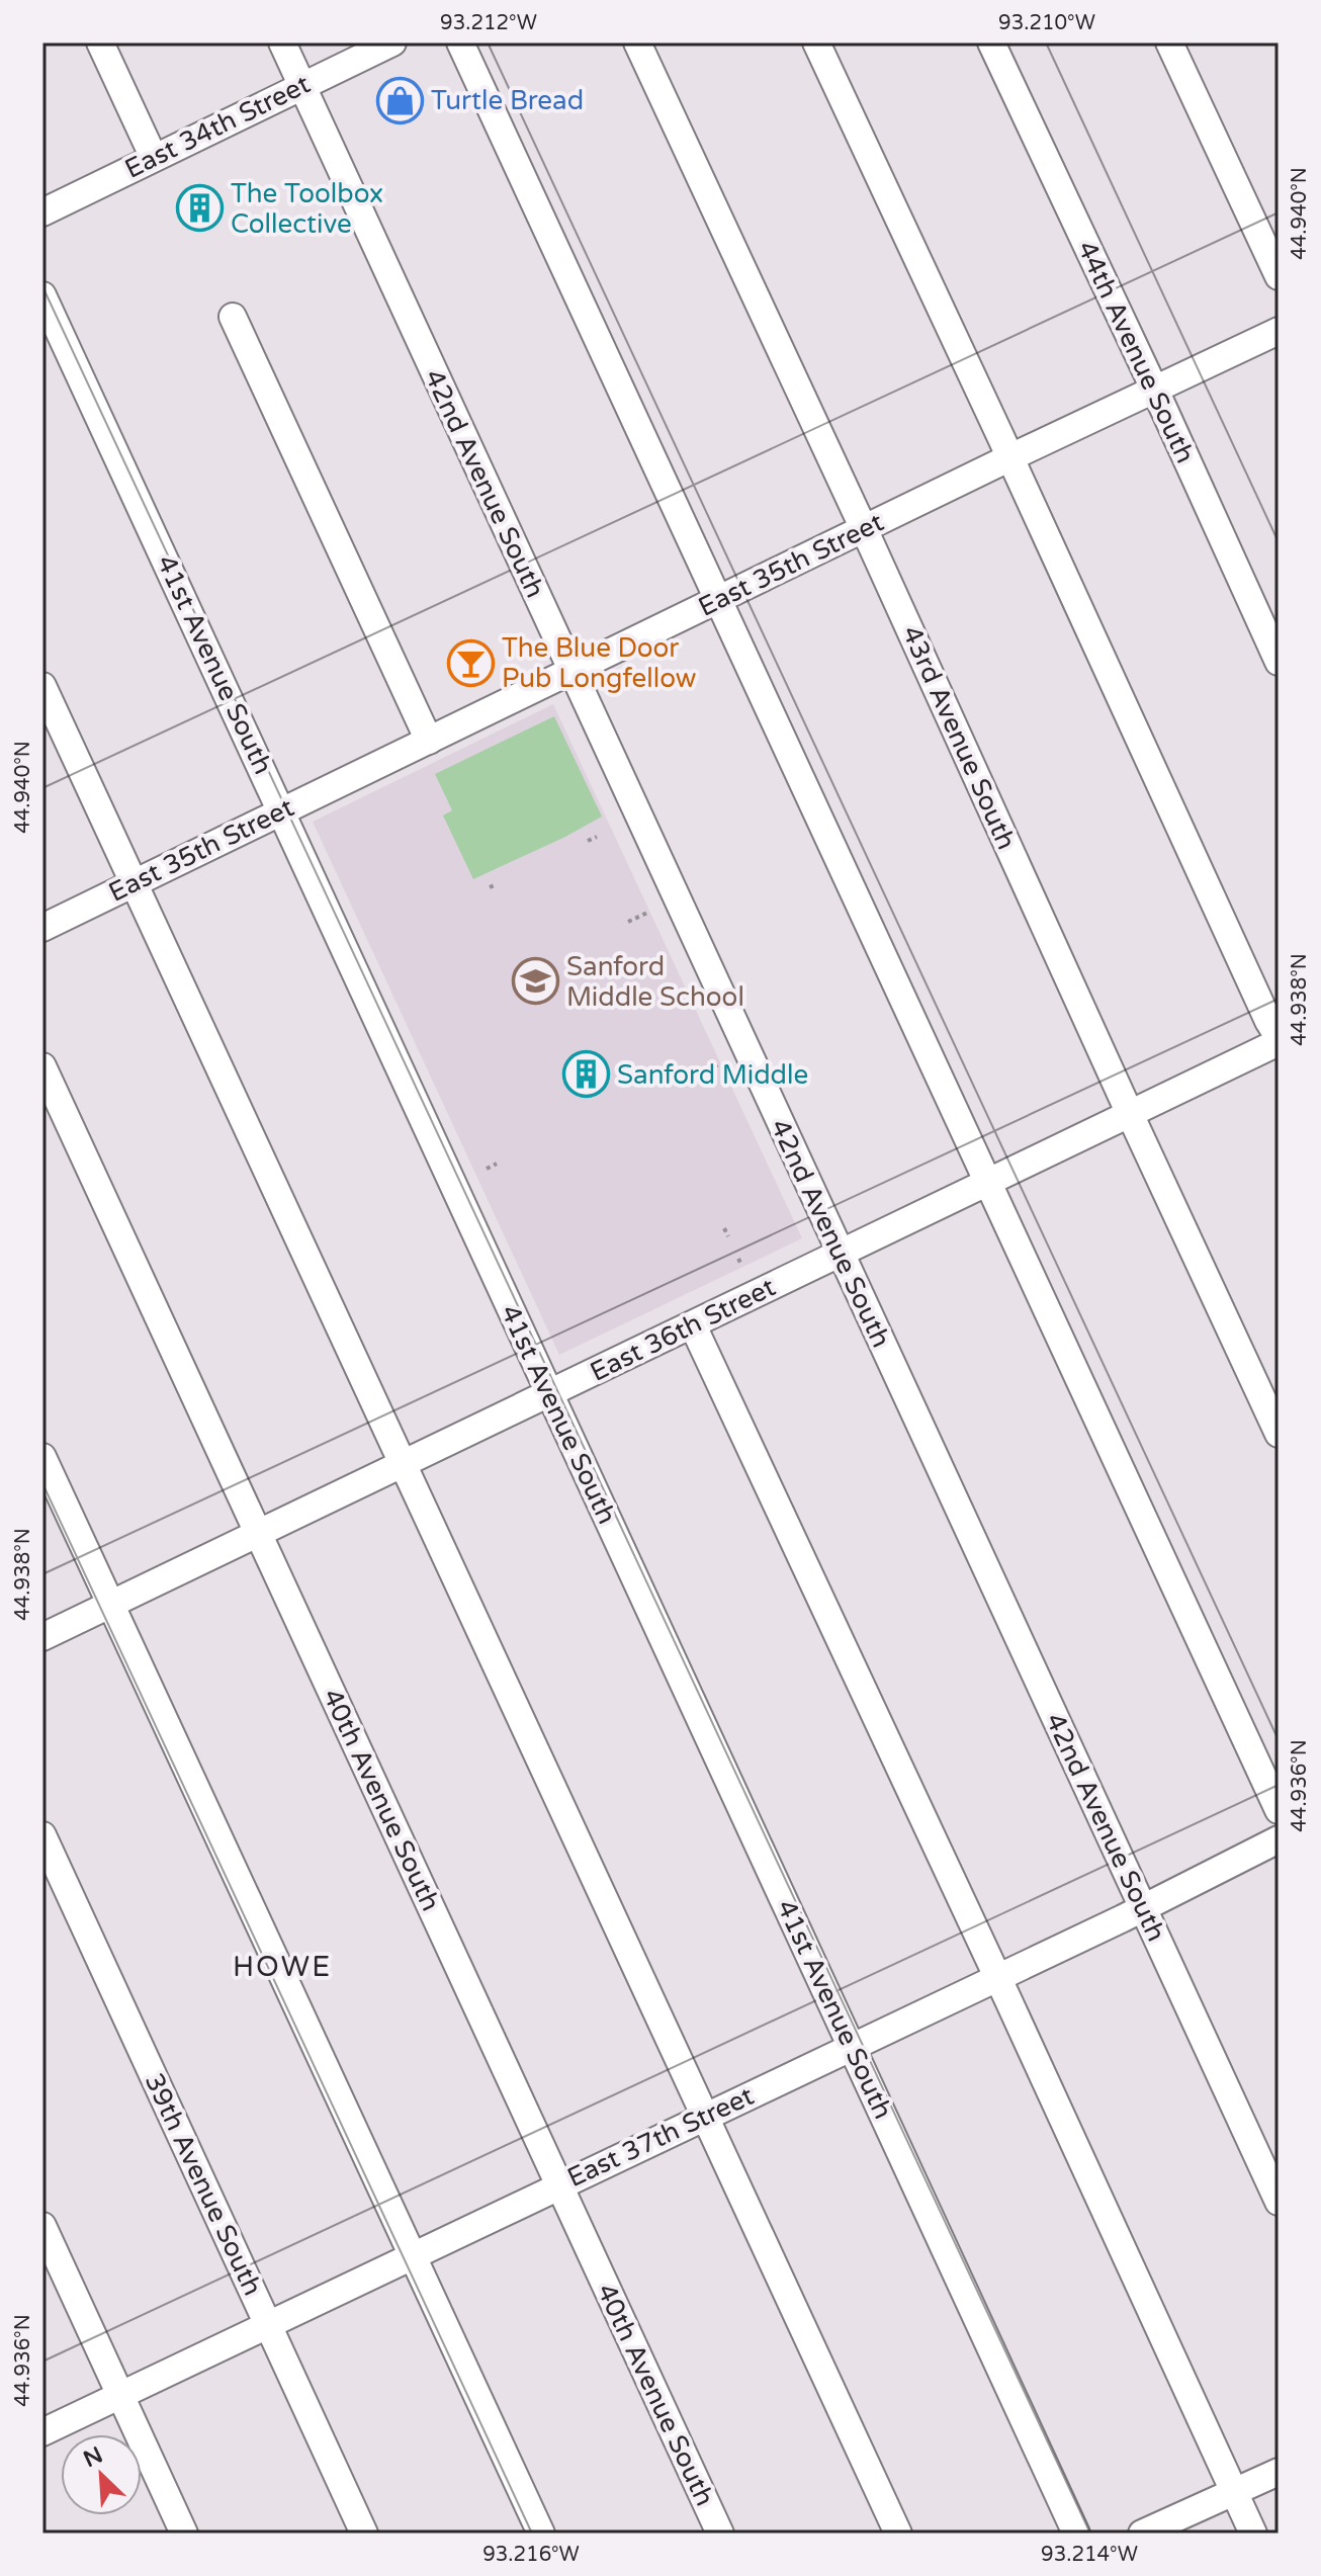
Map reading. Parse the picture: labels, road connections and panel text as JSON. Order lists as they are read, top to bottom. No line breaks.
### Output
{"streets":{"street":["East 34th Street","44th Avenue South","42nd Avenue South","East 35th Street","41st Avenue South","43rd Avenue South","East 36th Street","40th Avenue South","East 37th Street","39th Avenue South"]},"crossings":[["East 34th Street","42nd Avenue South"],["44th Avenue South","East 35th Street"],["42nd Avenue South","East 35th Street"],["42nd Avenue South","East 36th Street"],["42nd Avenue South","East 37th Street"],["East 35th Street","41st Avenue South"],["East 35th Street","43rd Avenue South"],["41st Avenue South","East 36th Street"],["41st Avenue South","East 37th Street"],["43rd Avenue South","East 36th Street"],["East 36th Street","40th Avenue South"],["40th Avenue South","East 37th Street"],["East 37th Street","39th Avenue South"]],"districts":["HOWE"],"places":{"shop":["Turtle Bread"],"building":["The Toolbox Collective","Sanford Middle"],"bar":["The Blue Door Pub Longfellow"],"school or university":["Sanford Middle School"]},"north":"top left","coordinates":["93.212°W","93.210°W","44.940°N","44.938°N","44.936°N","93.216°W","93.214°W"]}
